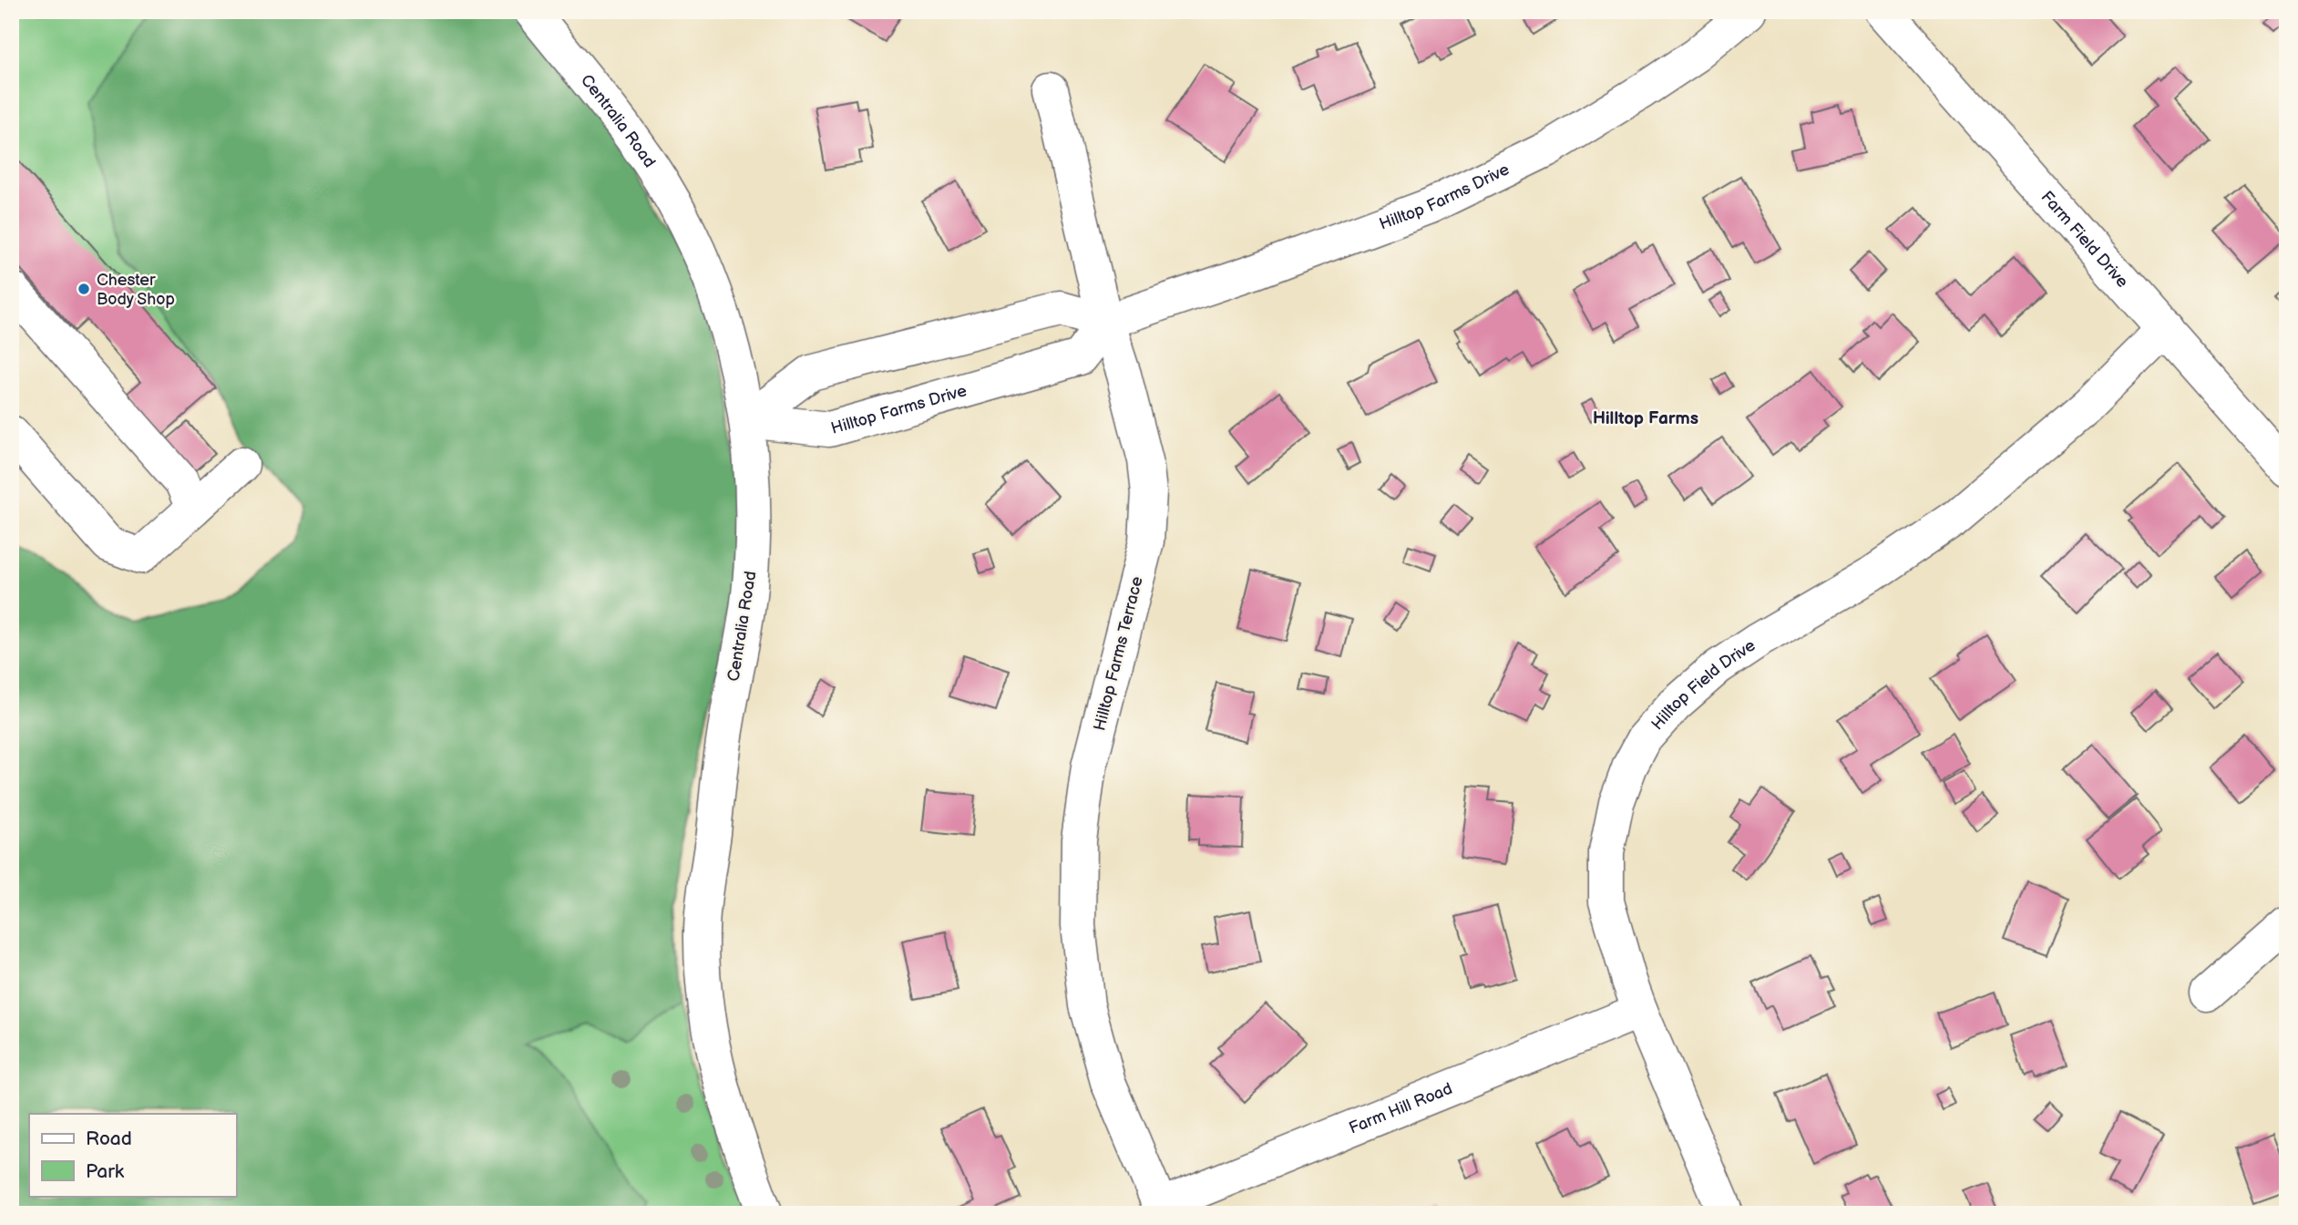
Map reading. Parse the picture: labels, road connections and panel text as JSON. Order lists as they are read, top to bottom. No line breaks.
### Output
{"streets":{"street":["Centralia Road","Hilltop Farms Drive","Farm Field Drive","Hilltop Farms Terrace","Hilltop Field Drive","Farm Hill Road"]},"crossings":[["Centralia Road","Hilltop Farms Drive"],["Hilltop Farms Drive","Hilltop Farms Terrace"],["Farm Field Drive","Hilltop Field Drive"],["Hilltop Farms Terrace","Farm Hill Road"],["Hilltop Field Drive","Farm Hill Road"]],"districts":["Hilltop Farms"],"places":["Chester Body Shop"],"legend":["Road","Park"]}
